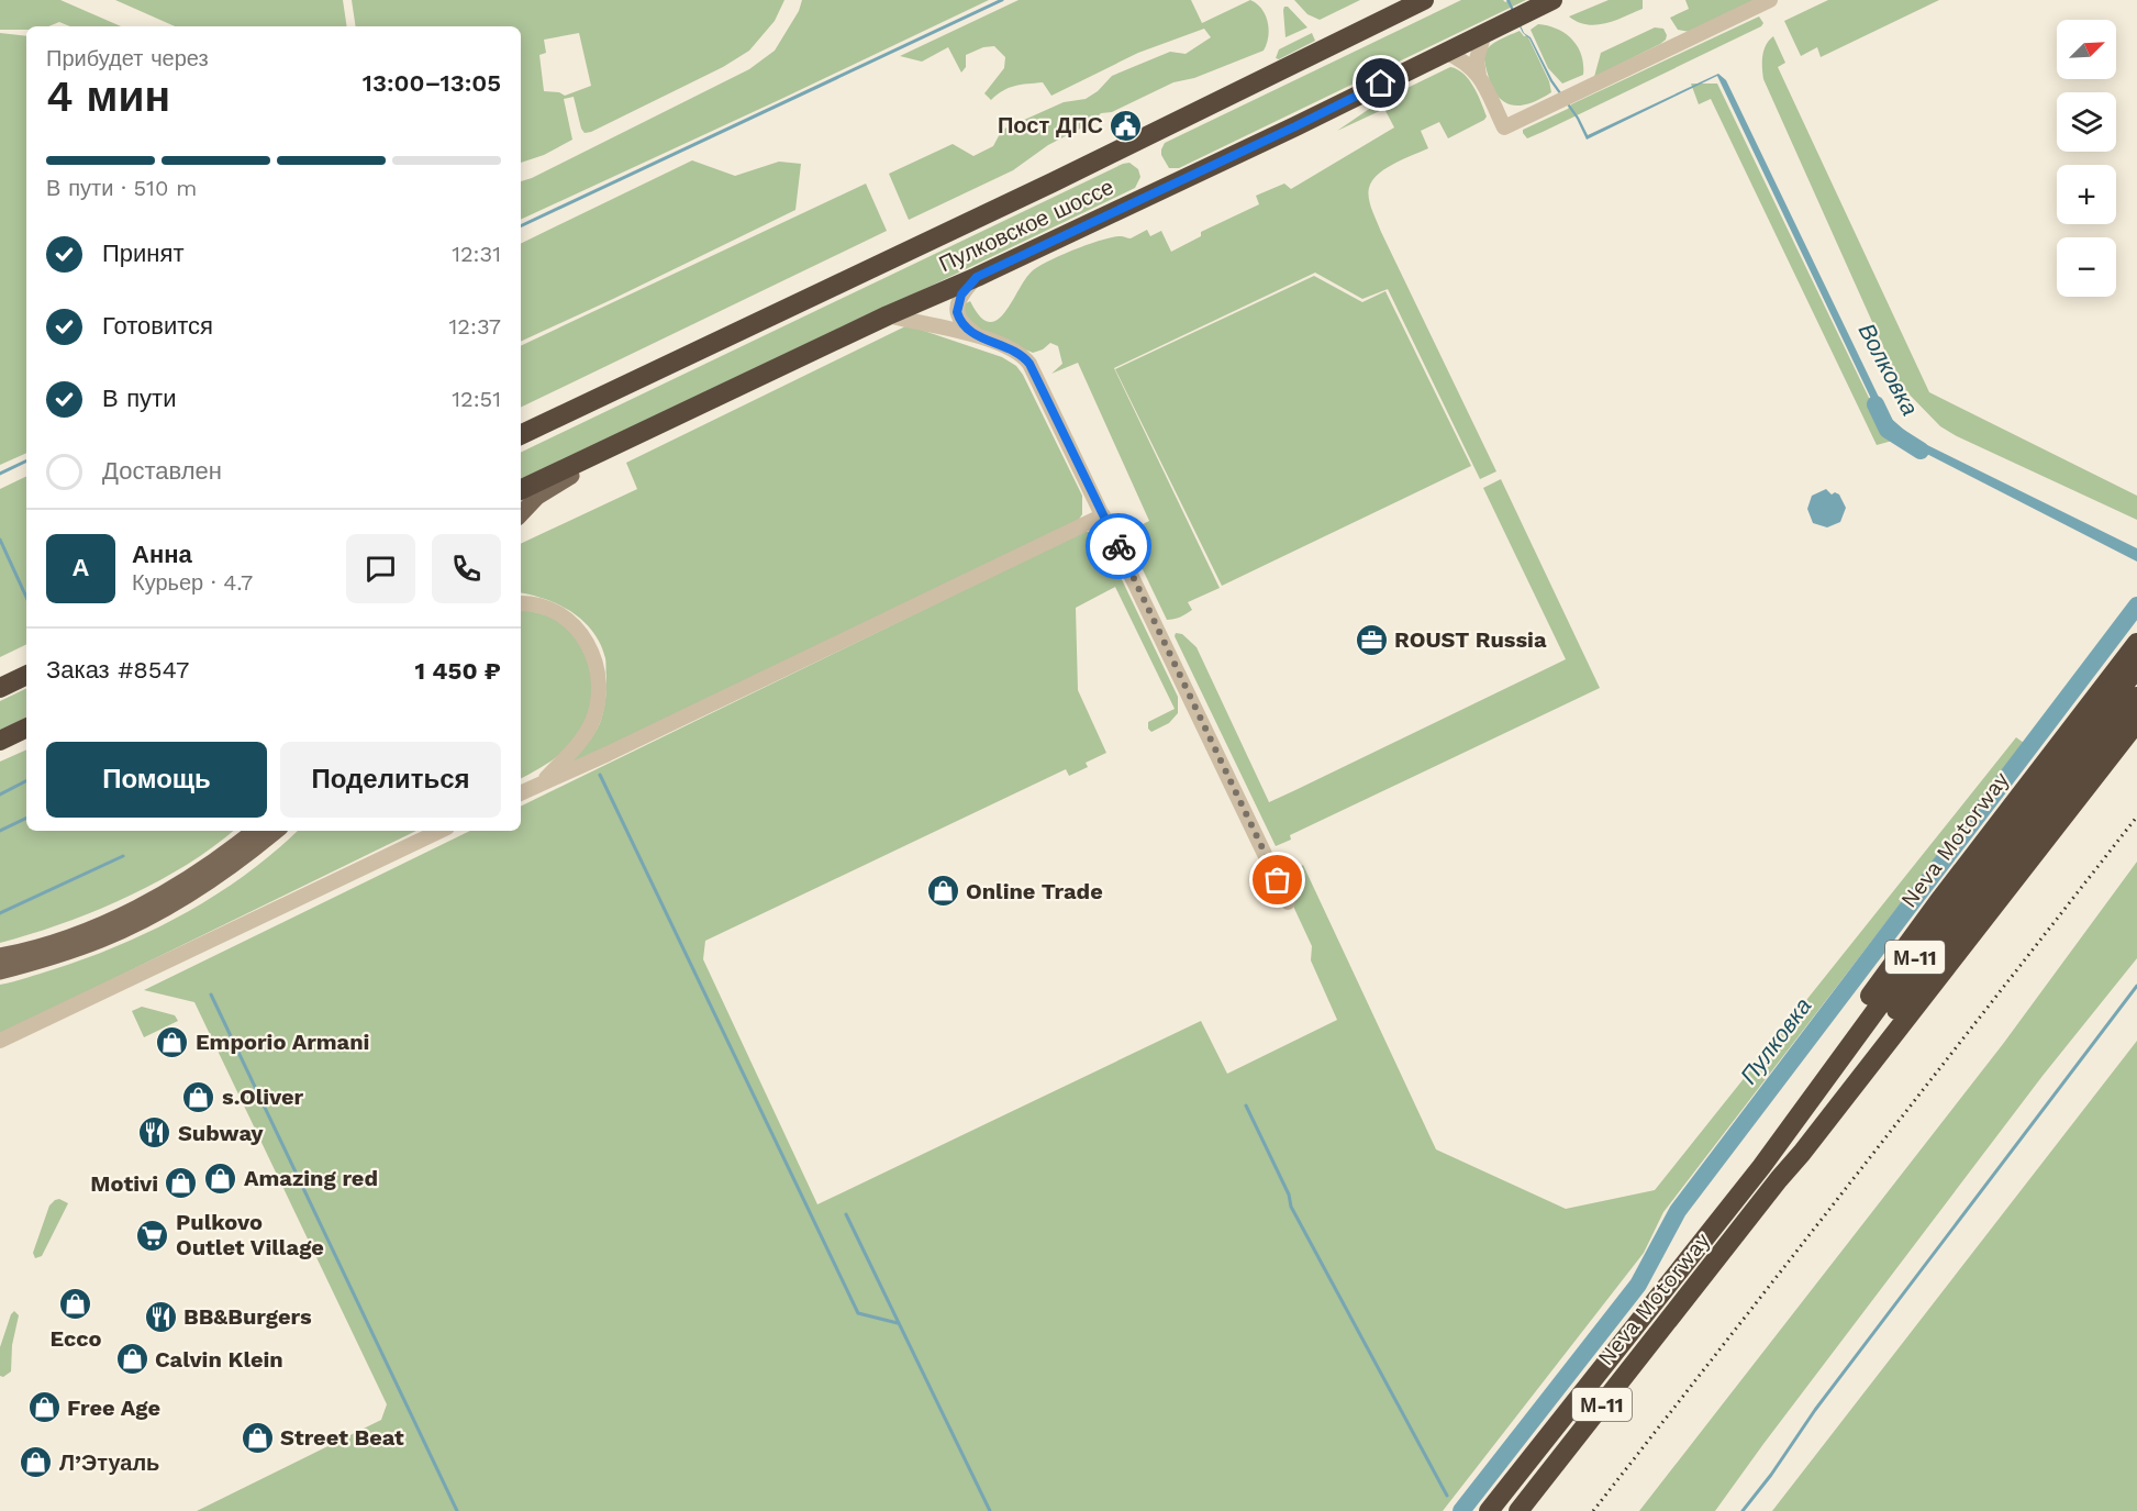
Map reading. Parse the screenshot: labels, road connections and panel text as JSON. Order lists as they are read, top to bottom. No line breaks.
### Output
{"streets":{"highway":["Пулковское шоссе","Neva Motorway","М-11"]},"water":["Волковка","Пулковка"],"places":{"public building":["Пост ДПС"],"office":["ROUST Russia"],"shop":["Online Trade","Emporio Armani","s.Oliver","Amazing red","Motivi","Ecco","Calvin Klein","Free Age","Street Beat","Л’Этуаль"],"restaurant":["Subway","BB&Burgers"],"supermarket":["Pulkovo Outlet Village"]},"north":"top right","page":{"map_buttons":["+","−"],"heading":["4 мин","Прибудет через","13:00–13:05"],"panel":["Анна","Курьер · 4.7","Заказ #8547","1 450 ₽"],"bar":"В пути · 510 m","list":[["Принят","12:31"],["Готовится","12:37"],["В пути","12:51"],"Доставлен"],"round":"А","buttons":["Помощь","Поделиться"]}}
